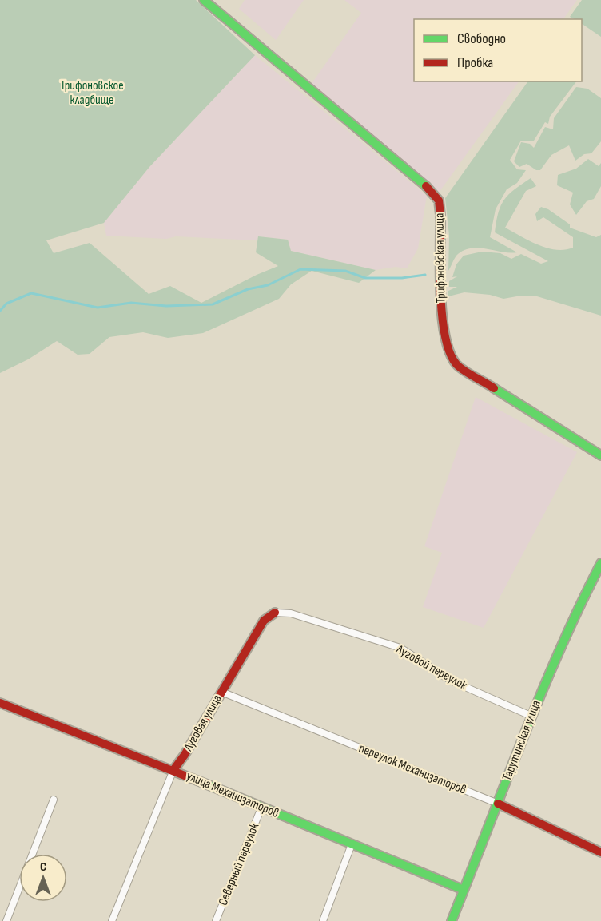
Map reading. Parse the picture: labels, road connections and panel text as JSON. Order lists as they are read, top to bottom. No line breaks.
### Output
{"streets":{"street":["Трифоновская улица","Луговой переулок","Луговая улица","Тарутинская улица","переулок Механизаторов","улица Механизаторов","Северный переулок"]},"crossings":[["Луговой переулок","Луговая улица"],["Луговой переулок","Тарутинская улица"],["Луговая улица","переулок Механизаторов"],["Луговая улица","улица Механизаторов"],["Тарутинская улица","переулок Механизаторов"],["Тарутинская улица","улица Механизаторов"],["улица Механизаторов","Северный переулок"]],"parks":["Трифоновское кладбище"],"legend":["Свободно","Пробка"],"north":"top"}
